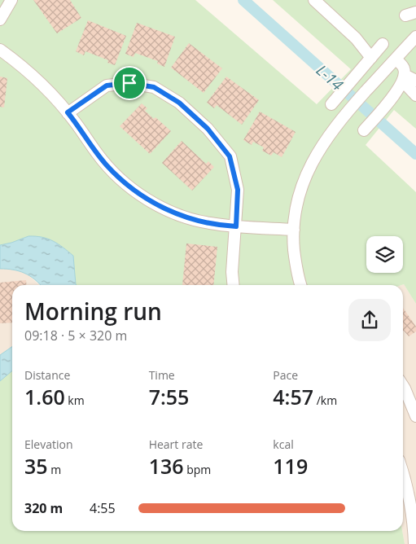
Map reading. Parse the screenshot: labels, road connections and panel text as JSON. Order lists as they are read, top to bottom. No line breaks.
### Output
{"water":["L-14"],"page":{"heading":["Morning run","09:18 · 5 × 320 m"],"stats":[["Distance","1.60 km"],["Time","7:55"],["Pace","4:57 /km"],["Elevation","35 m"],["Heart rate","136 bpm"],["kcal","119"]],"list":[{"name":"320 m","note":"4:55"}]}}
